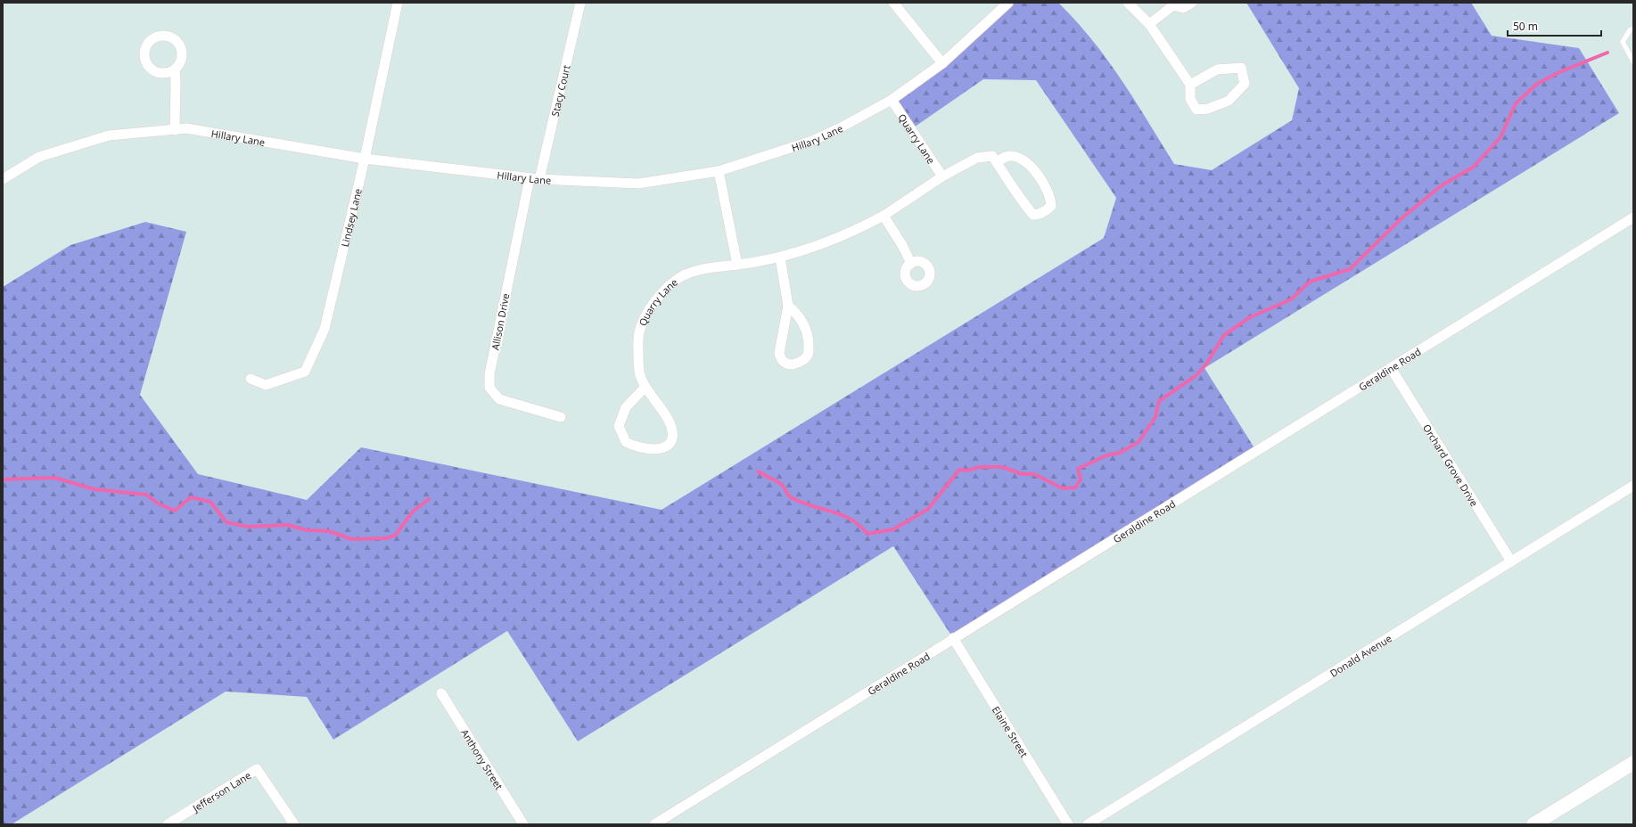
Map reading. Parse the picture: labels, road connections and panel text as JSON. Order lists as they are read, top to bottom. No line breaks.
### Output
{"streets":{"street":["Stacy Court","Hillary Lane","Quarry Lane","Lindsey Lane","Allison Drive","Geraldine Road","Orchard Grove Drive","Donald Avenue","Elaine Street","Anthony Street","Jefferson Lane"]},"crossings":[["Stacy Court","Hillary Lane"],["Hillary Lane","Quarry Lane"],["Hillary Lane","Lindsey Lane"],["Hillary Lane","Allison Drive"],["Geraldine Road","Orchard Grove Drive"],["Geraldine Road","Elaine Street"],["Orchard Grove Drive","Donald Avenue"]],"scale_bar":"50 m"}
